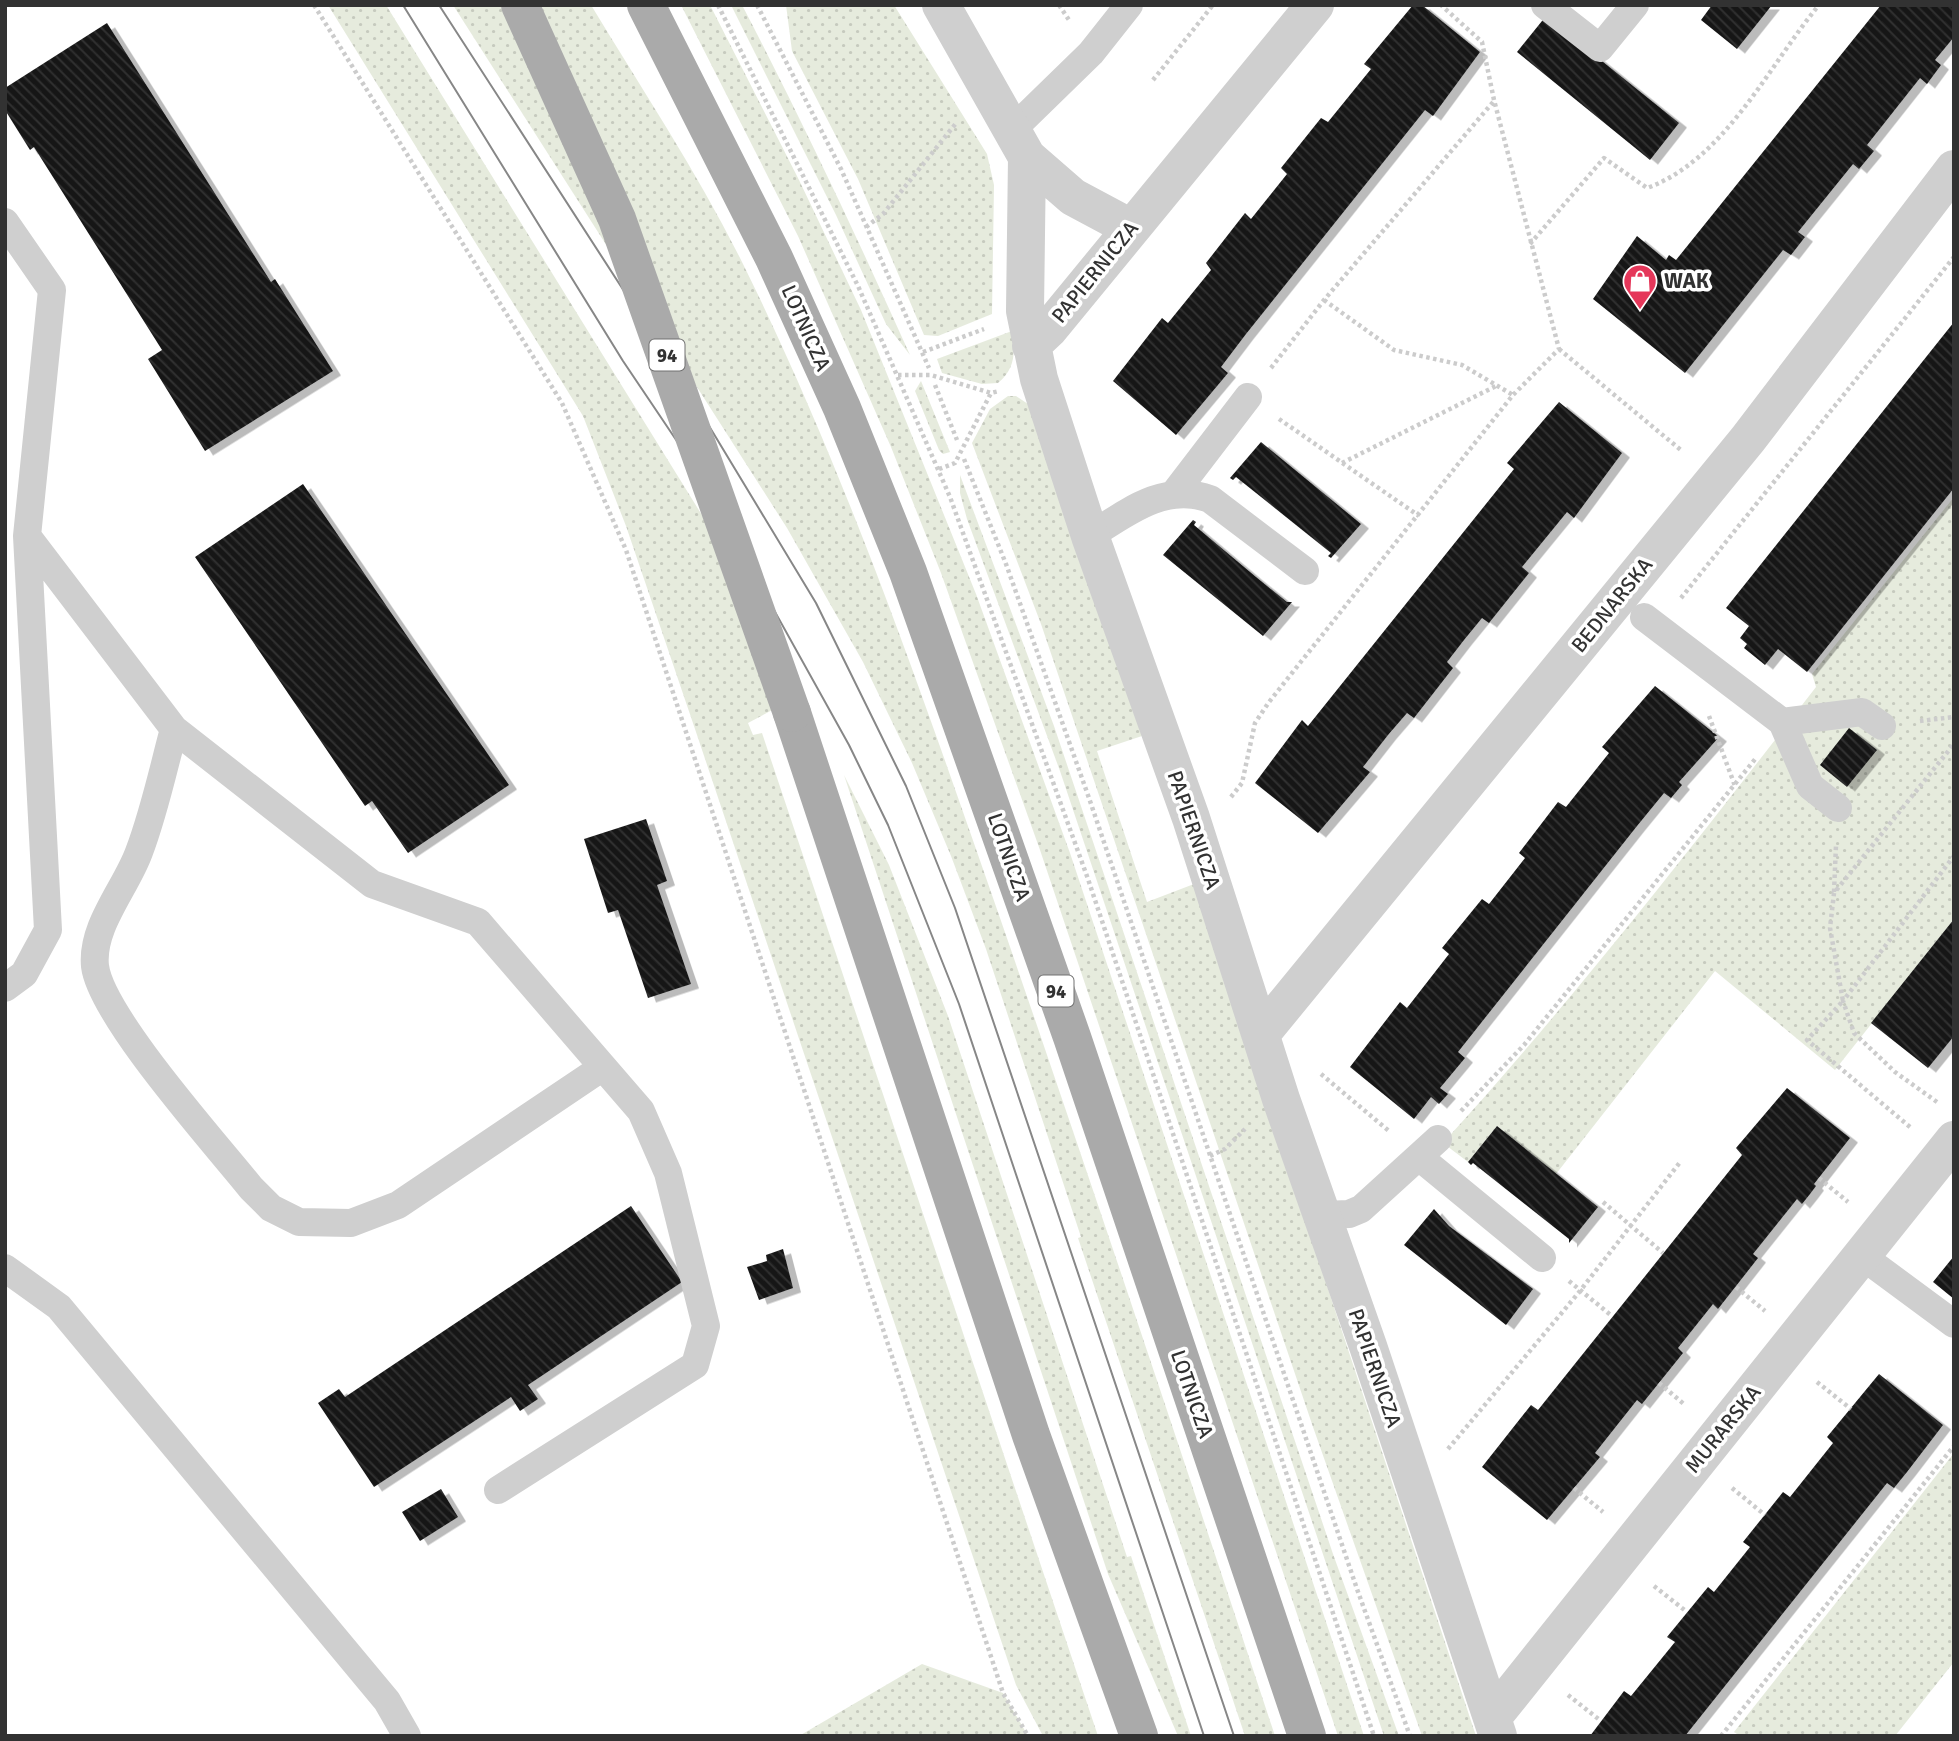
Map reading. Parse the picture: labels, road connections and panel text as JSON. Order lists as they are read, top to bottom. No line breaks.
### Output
{"streets":{"main road":["LOTNICZA","94"],"street":["PAPIERNICZA","BEDNARSKA","MURARSKA"]},"crossings":[["PAPIERNICZA","BEDNARSKA"],["PAPIERNICZA","MURARSKA"]],"places":{"shop":["WAK"]}}
